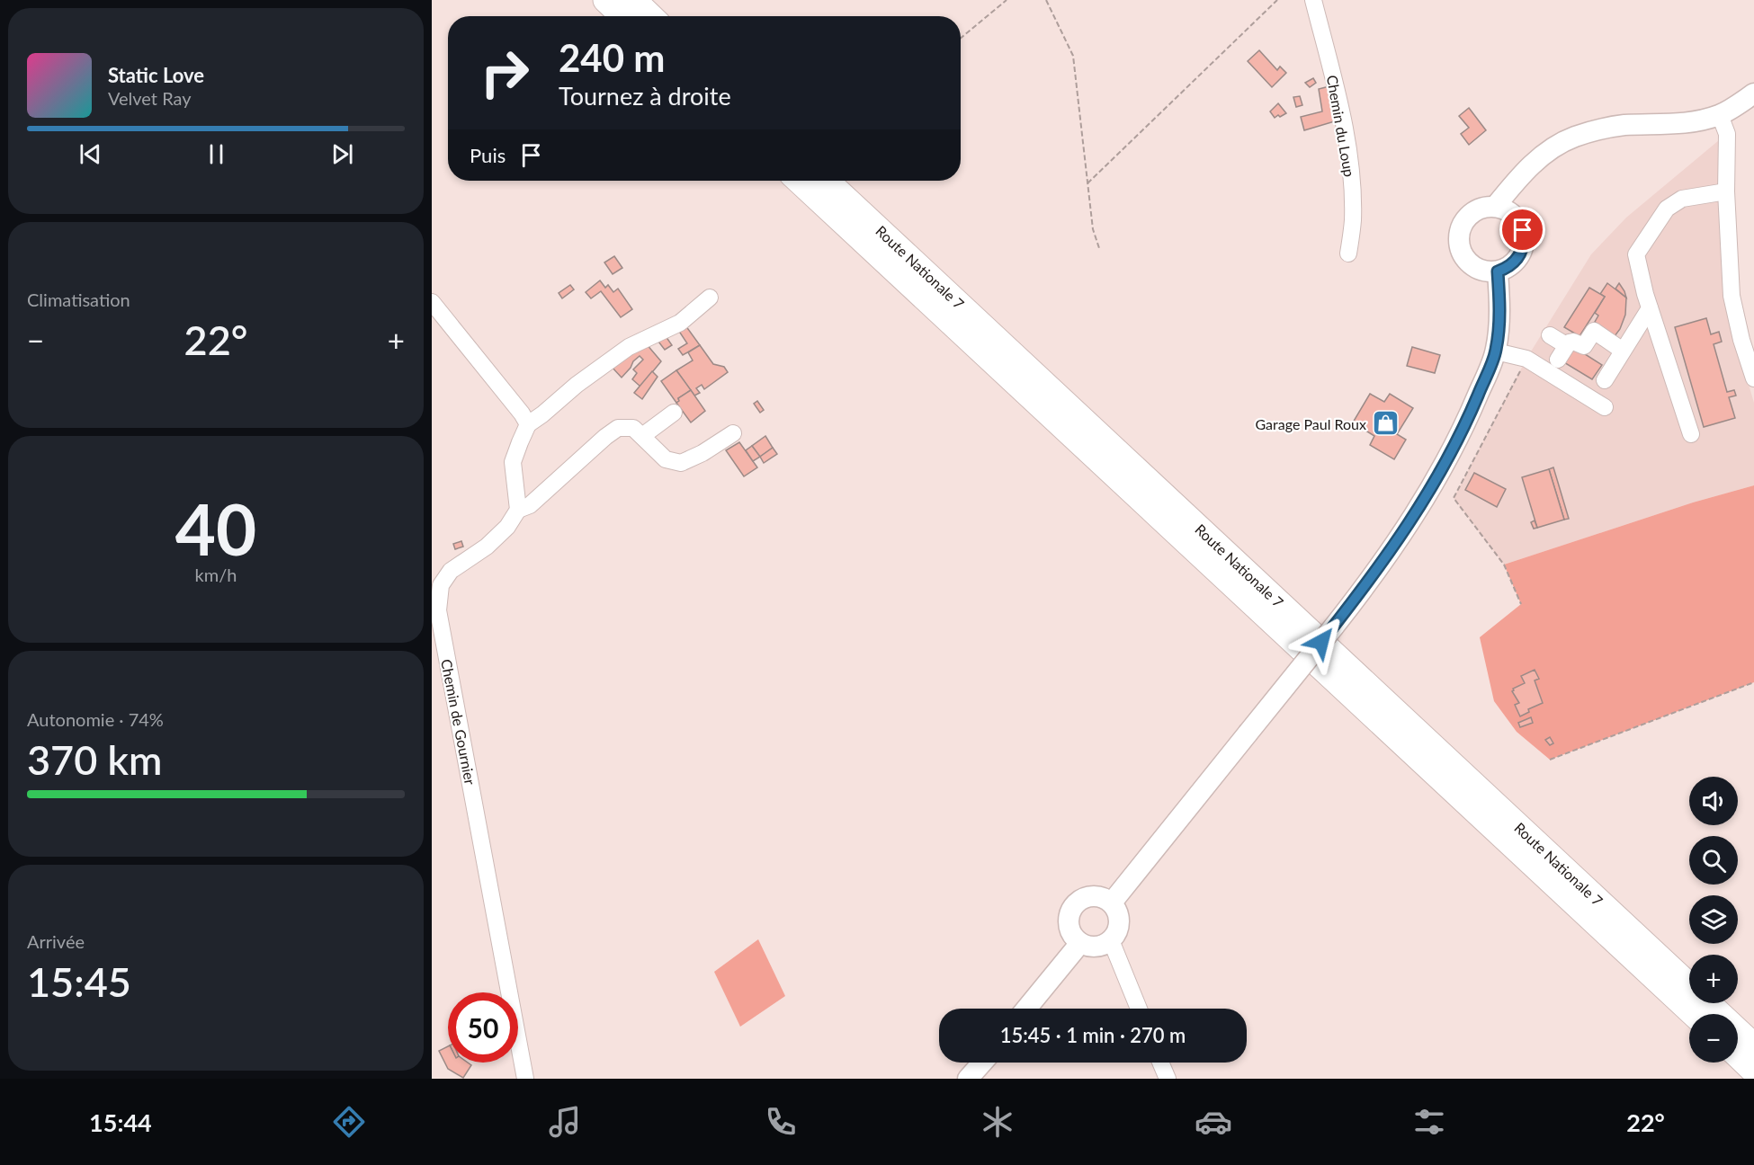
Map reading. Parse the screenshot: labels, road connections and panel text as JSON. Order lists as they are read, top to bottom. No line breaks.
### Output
{"streets":{"highway":["Route Nationale 7"],"street":["Chemin du Loup","Chemin de Gournier"]},"places":{"shop":["Garage Paul Roux"]},"page":{"turn":["240 m","Tournez à droite"],"song":["Static Love","Velvet Ray"],"then":"Puis","tile":["Climatisation",["40","km/h"],["Autonomie · 74%","370 km"],["Arrivée","15:45"]],"heat":["−","22°","+"],"map_buttons":["+","−"],"limit":"50","trip":"15:45 · 1 min · 270 m","tabs":["15:44","22°"]}}
